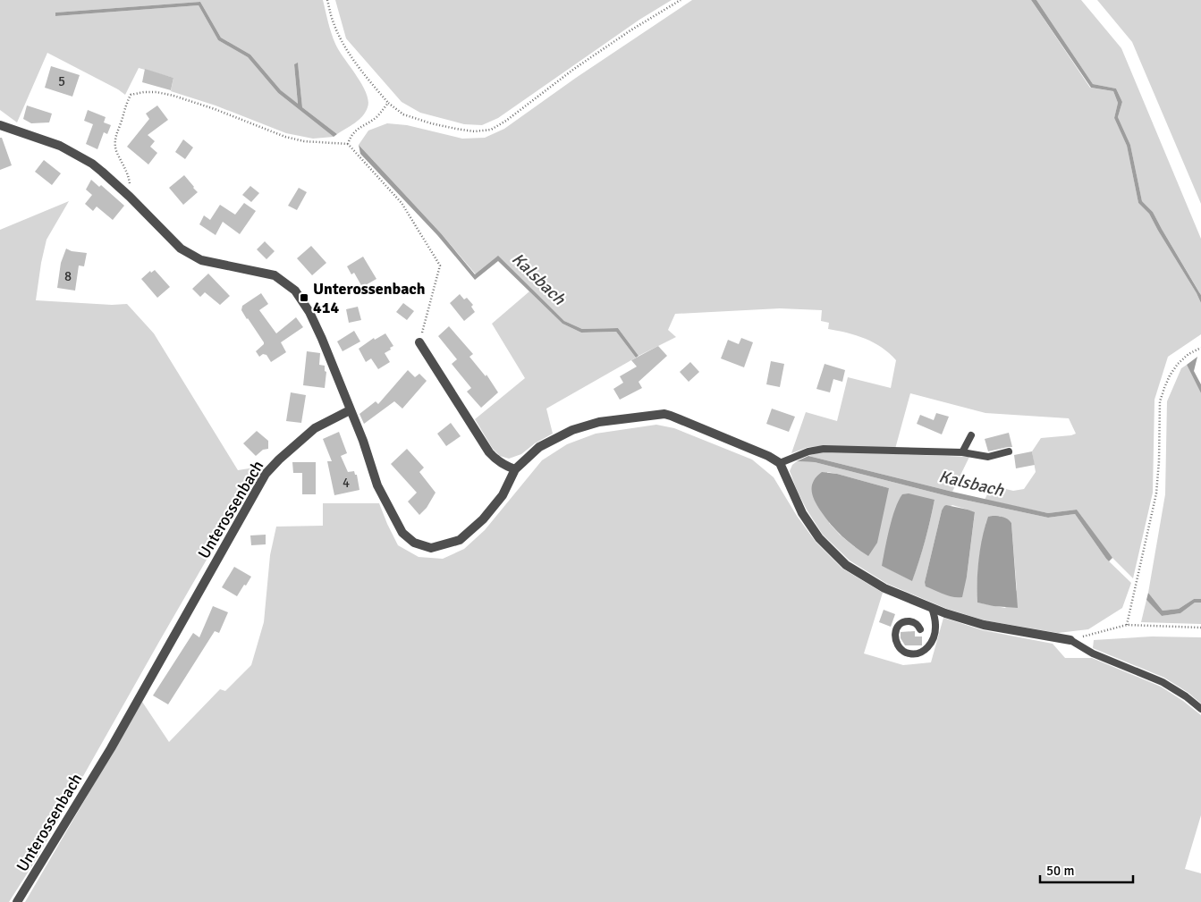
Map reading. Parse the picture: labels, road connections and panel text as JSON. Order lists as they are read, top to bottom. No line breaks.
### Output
{"streets":{"street":["Unterossenbach"]},"water":["Kalsbach"],"places":{"transit":["Unterossenbach 414"]},"house_numbers":["5","8","4"],"scale_bar":"50 m"}
